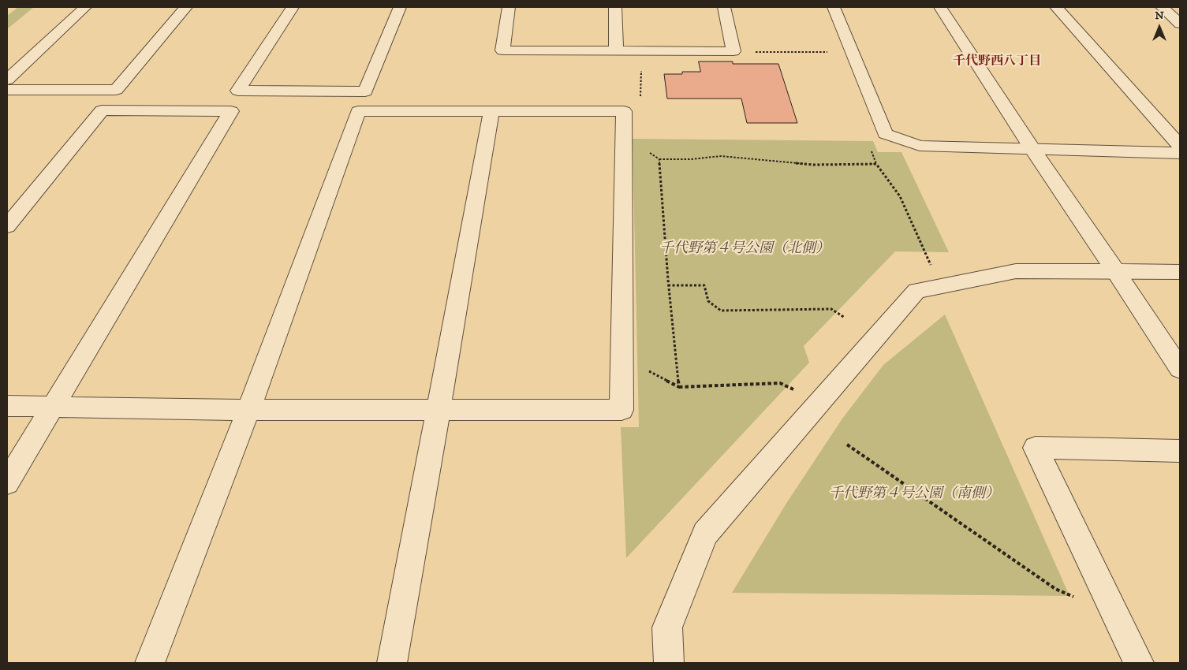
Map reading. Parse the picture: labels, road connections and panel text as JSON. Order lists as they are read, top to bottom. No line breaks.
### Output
{"districts":["千代野西八丁目"],"parks":["千代野第４号公園（北側）","千代野第４号公園（南側）"],"north":"top"}
